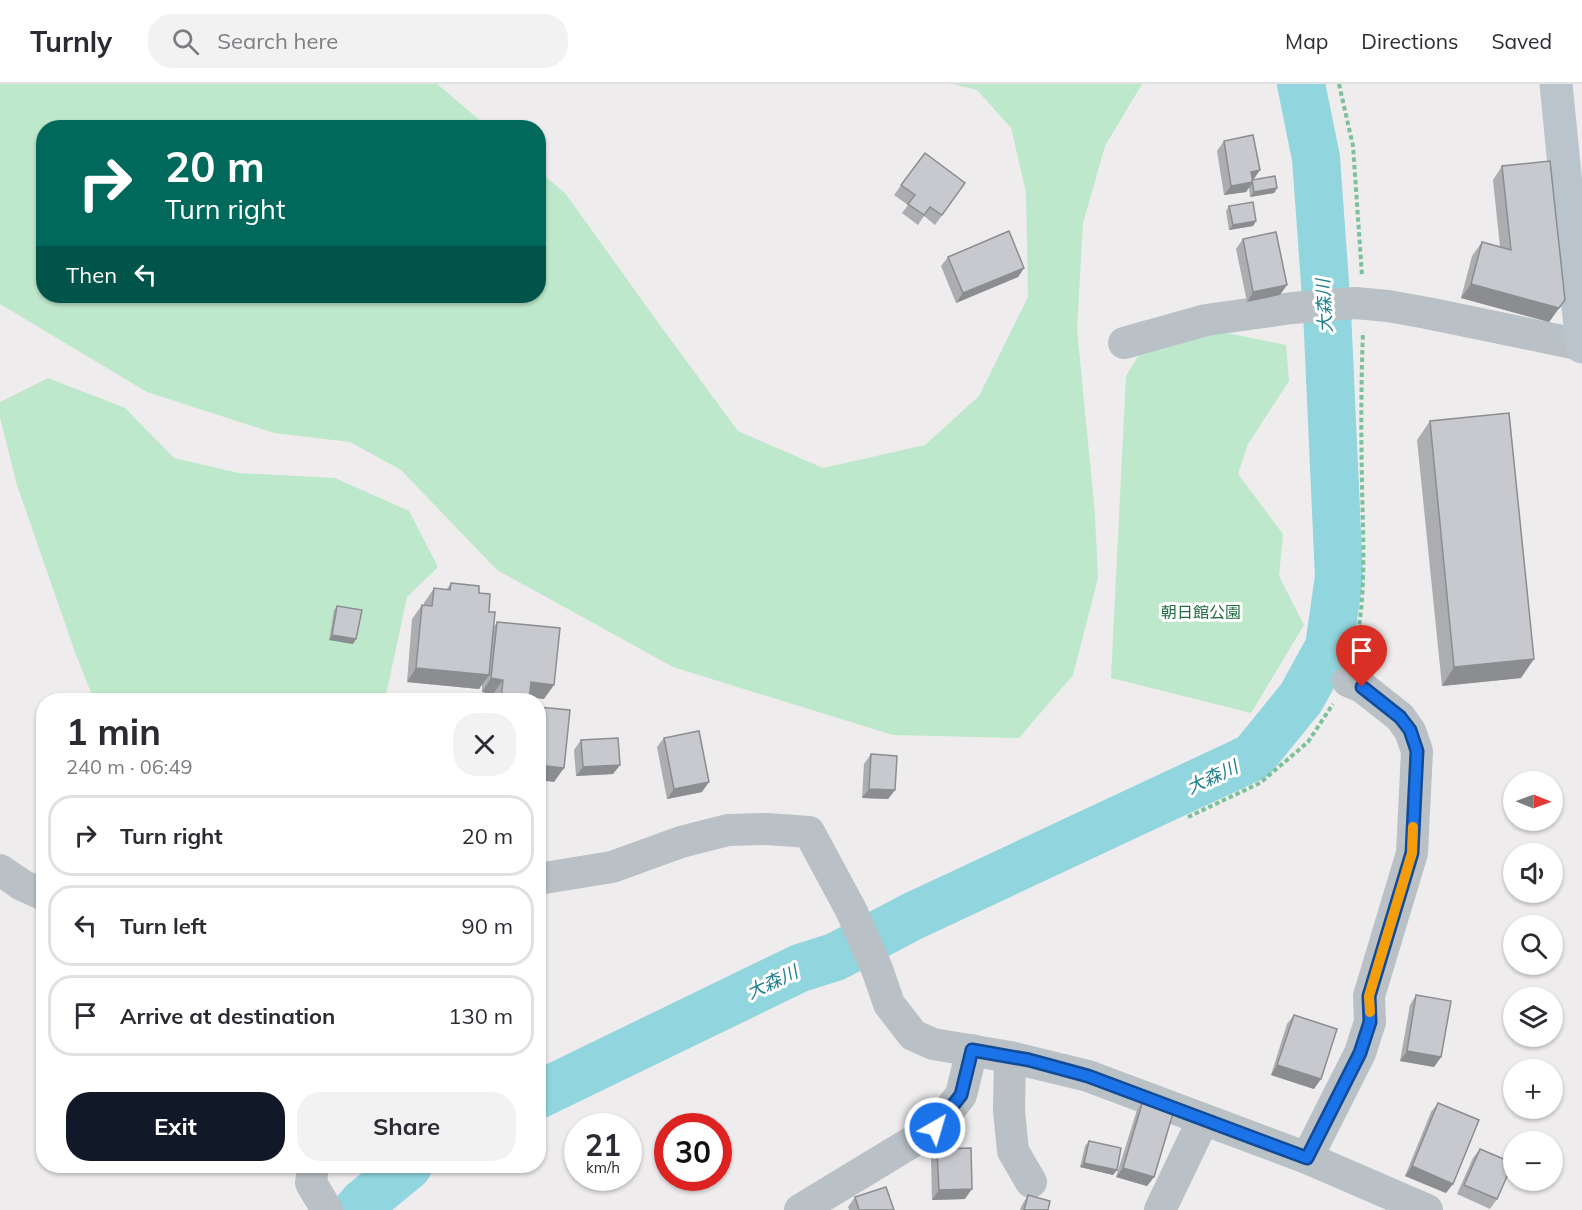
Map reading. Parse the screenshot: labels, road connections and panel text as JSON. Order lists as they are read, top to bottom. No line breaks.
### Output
{"water":["大森川"],"parks":["朝日館公園"],"north":"right","page":{"header":"Turnly","search":"Search here","nav":["Map","Directions","Saved"],"turn":["20 m","Turn right"],"then":"Then","heading":["1 min","240 m · 06:49"],"map_buttons":["+","−"],"list":[{"name":"Turn right","value":"20 m"},{"name":"Turn left","value":"90 m"},{"name":"Arrive at destination","value":"130 m"}],"buttons":["Exit","Share"],"speed":"21 km/h","limit":"30"}}
